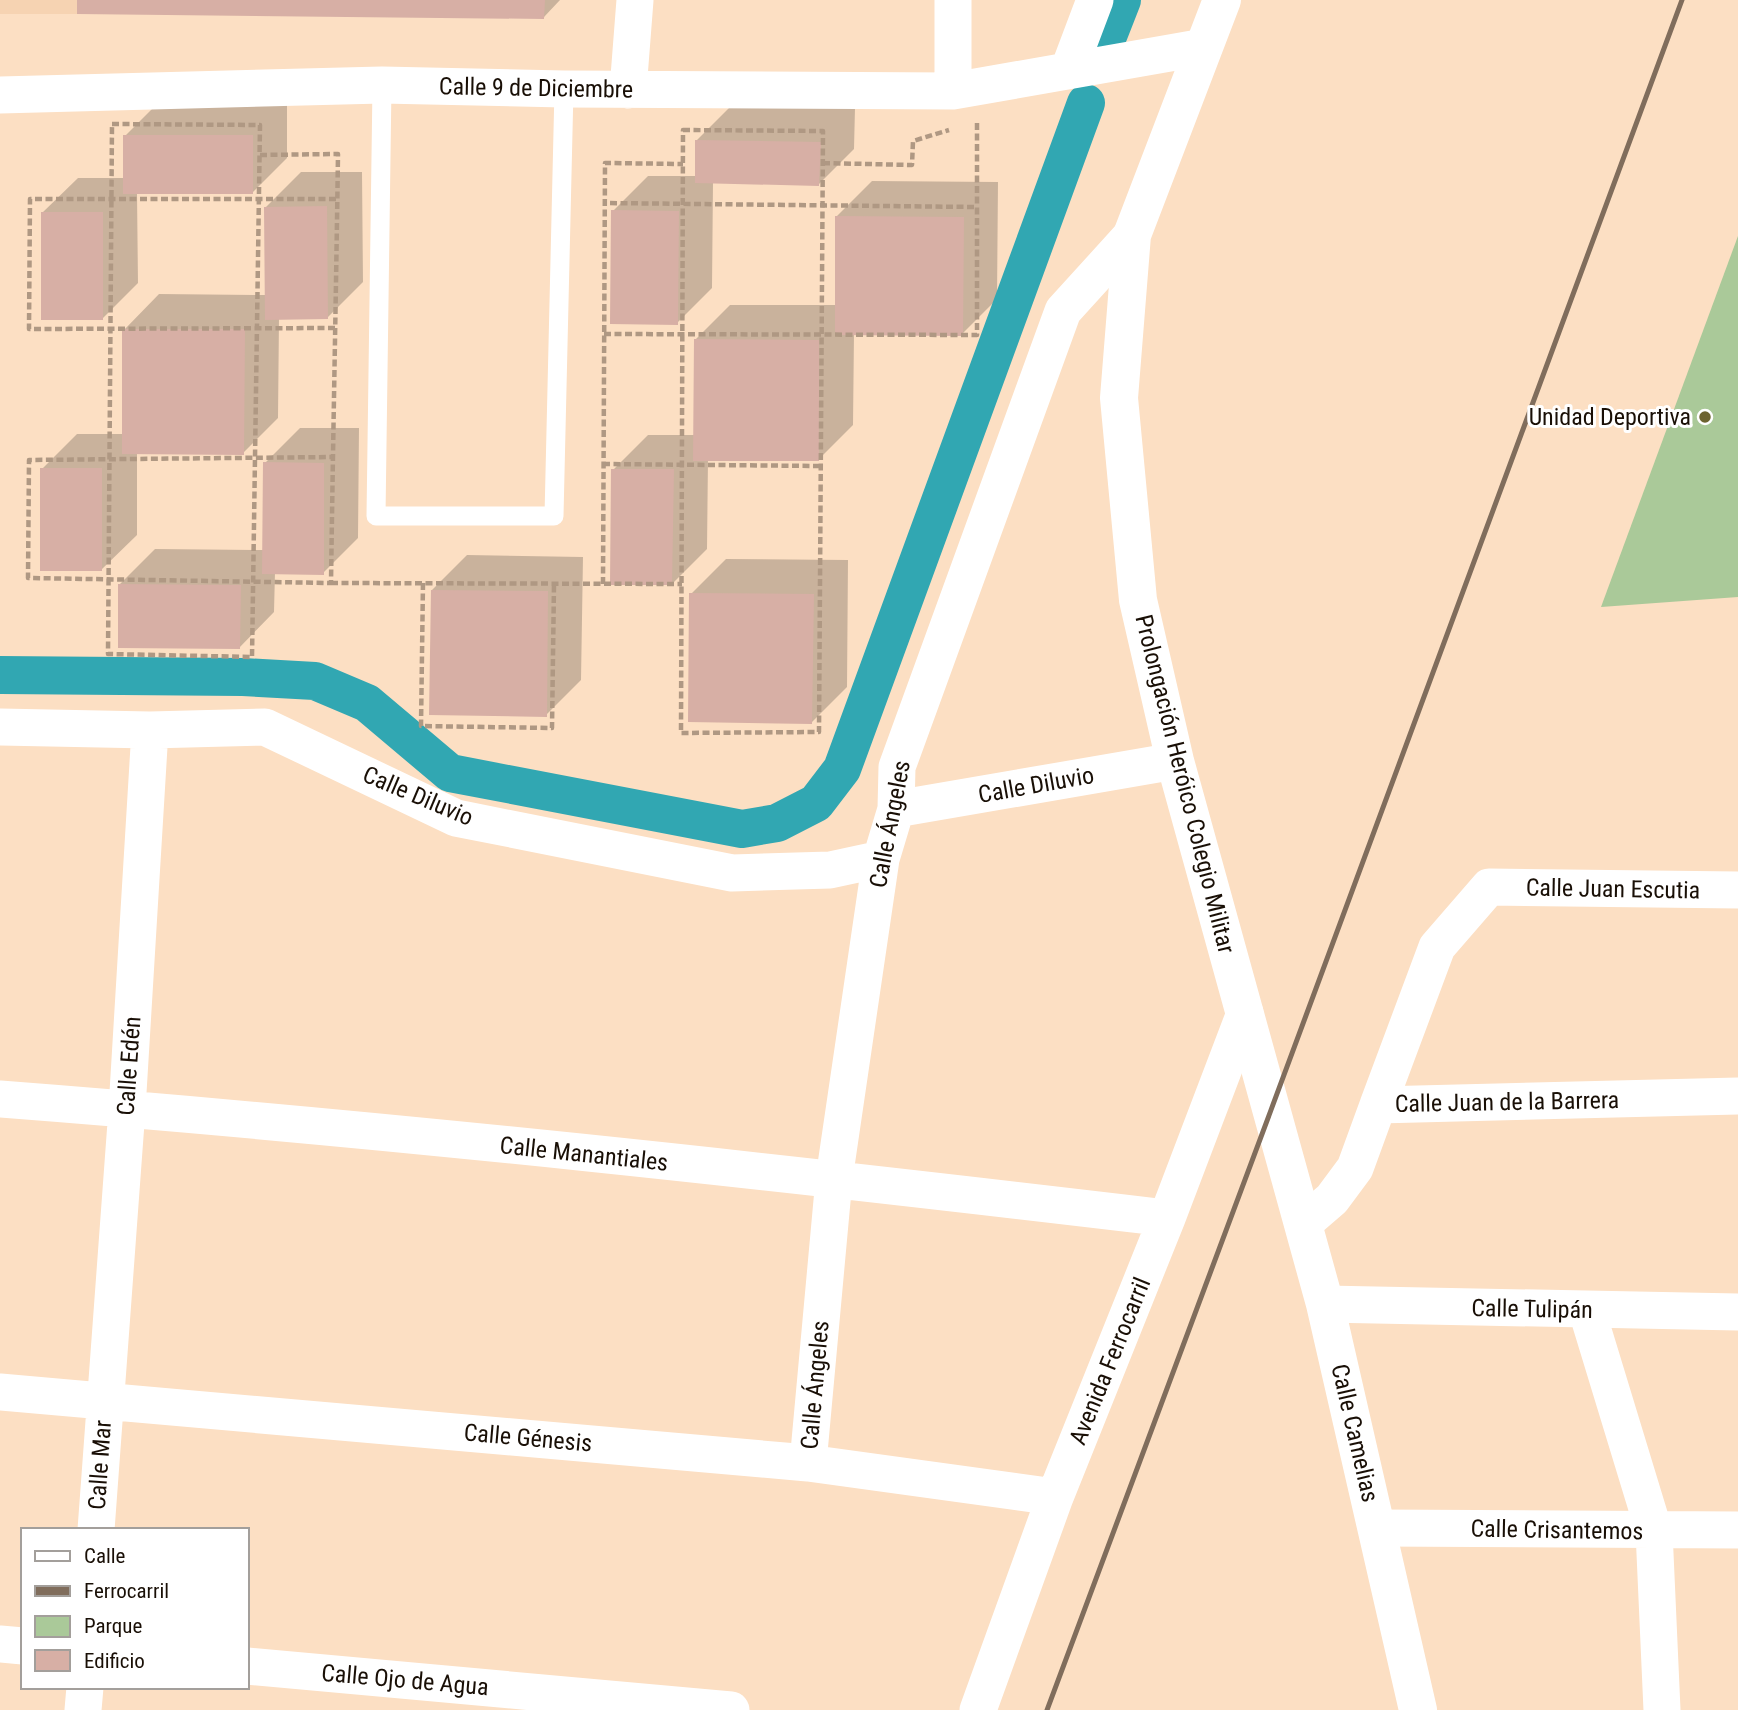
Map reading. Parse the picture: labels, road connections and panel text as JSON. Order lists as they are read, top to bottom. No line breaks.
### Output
{"streets":{"street":["Calle 9 de Diciembre","Prolongación Heróico Colegio Militar","Calle Diluvio","Calle Ángeles","Calle Juan Escutia","Calle Edén","Calle Juan de la Barrera","Calle Manantiales","Calle Tulipán","Avenida Ferrocarril","Calle Camelias","Calle Génesis","Calle Mar","Calle Crisantemos","Calle Ojo de Agua"]},"crossings":[["Calle 9 de Diciembre","Prolongación Heróico Colegio Militar"],["Prolongación Heróico Colegio Militar","Calle Diluvio"],["Prolongación Heróico Colegio Militar","Calle Ángeles"],["Prolongación Heróico Colegio Militar","Avenida Ferrocarril"],["Prolongación Heróico Colegio Militar","Calle Camelias"],["Calle Diluvio","Calle Ángeles"],["Calle Diluvio","Calle Edén"],["Calle Ángeles","Calle Manantiales"],["Calle Ángeles","Calle Génesis"],["Calle Juan Escutia","Calle Juan de la Barrera"],["Calle Edén","Calle Manantiales"],["Calle Edén","Calle Génesis"],["Calle Edén","Calle Mar"],["Calle Juan de la Barrera","Calle Camelias"],["Calle Manantiales","Avenida Ferrocarril"],["Calle Tulipán","Calle Camelias"],["Avenida Ferrocarril","Calle Génesis"],["Calle Camelias","Calle Crisantemos"],["Calle Génesis","Calle Mar"]],"places":["Unidad Deportiva"],"legend":["Calle","Ferrocarril","Parque","Edificio"]}
